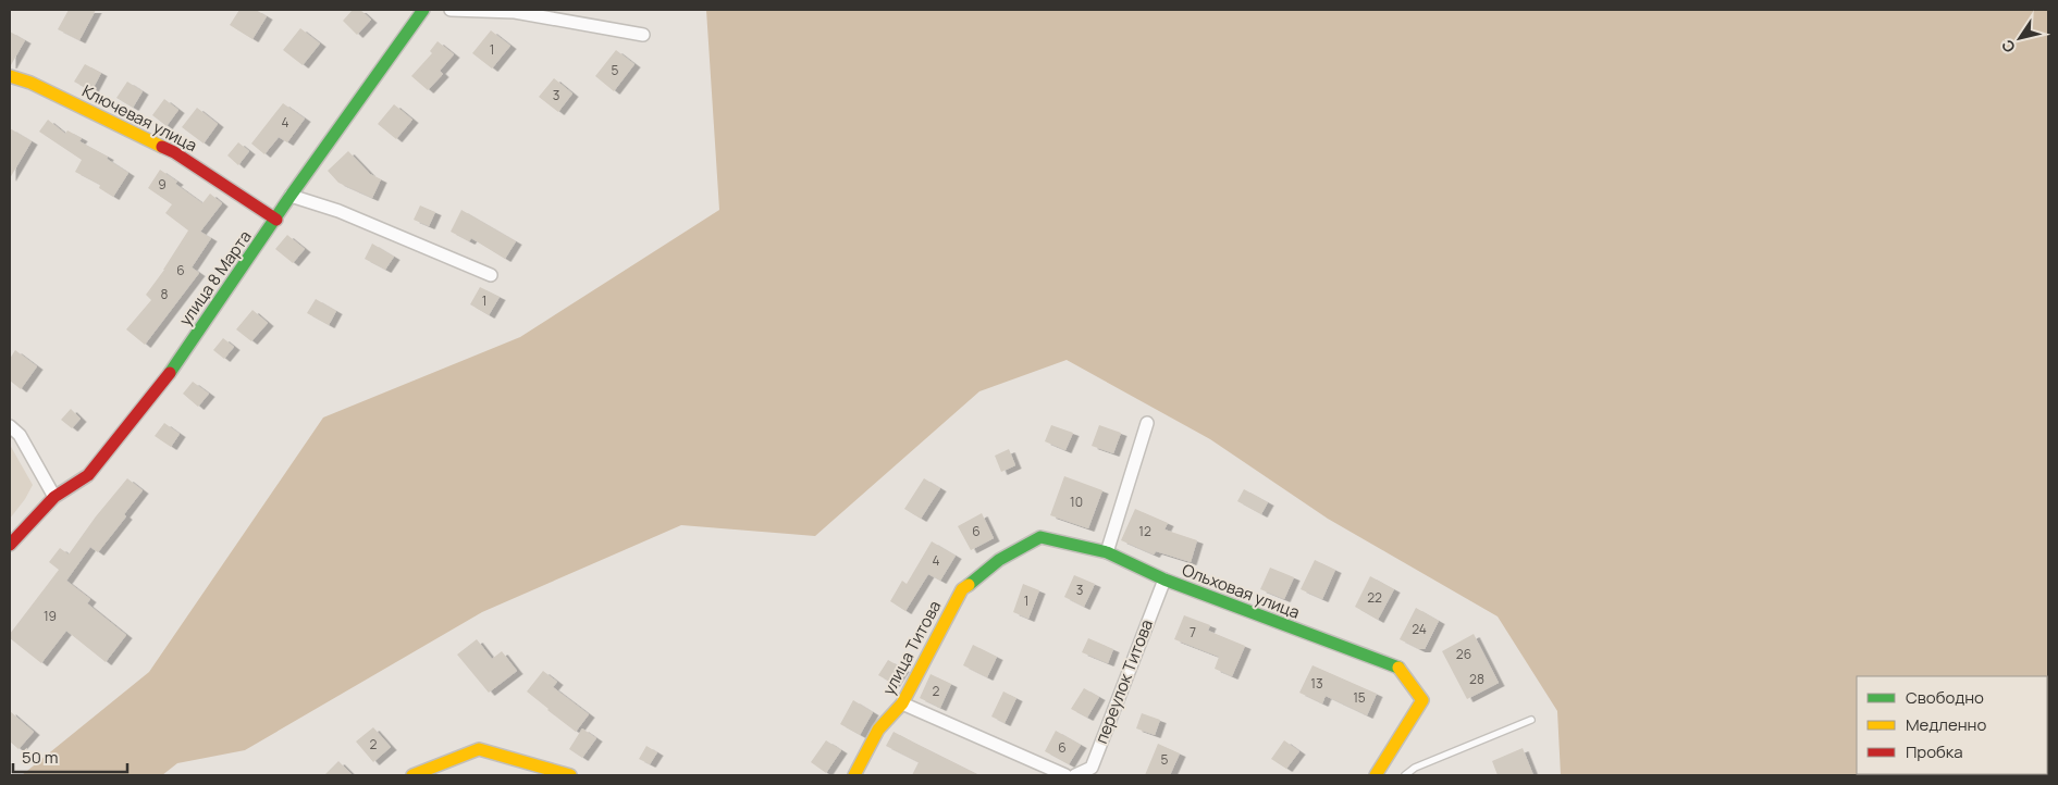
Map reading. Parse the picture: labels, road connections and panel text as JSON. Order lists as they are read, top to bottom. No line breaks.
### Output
{"streets":{"street":["Ключевая улица","улица 8 Марта","Ольховая улица","улица Титова","переулок Титова"]},"crossings":[["Ключевая улица","улица 8 Марта"],["Ольховая улица","улица Титова"],["Ольховая улица","переулок Титова"]],"house_numbers":["1","5","3","4","9","6","8","1","10","6","12","4","3","22","1","19","24","7","26","28","13","2","15","2","6","5"],"legend":["Свободно","Медленно","Пробка"],"scale_bar":"50 m","north":"bottom left"}
